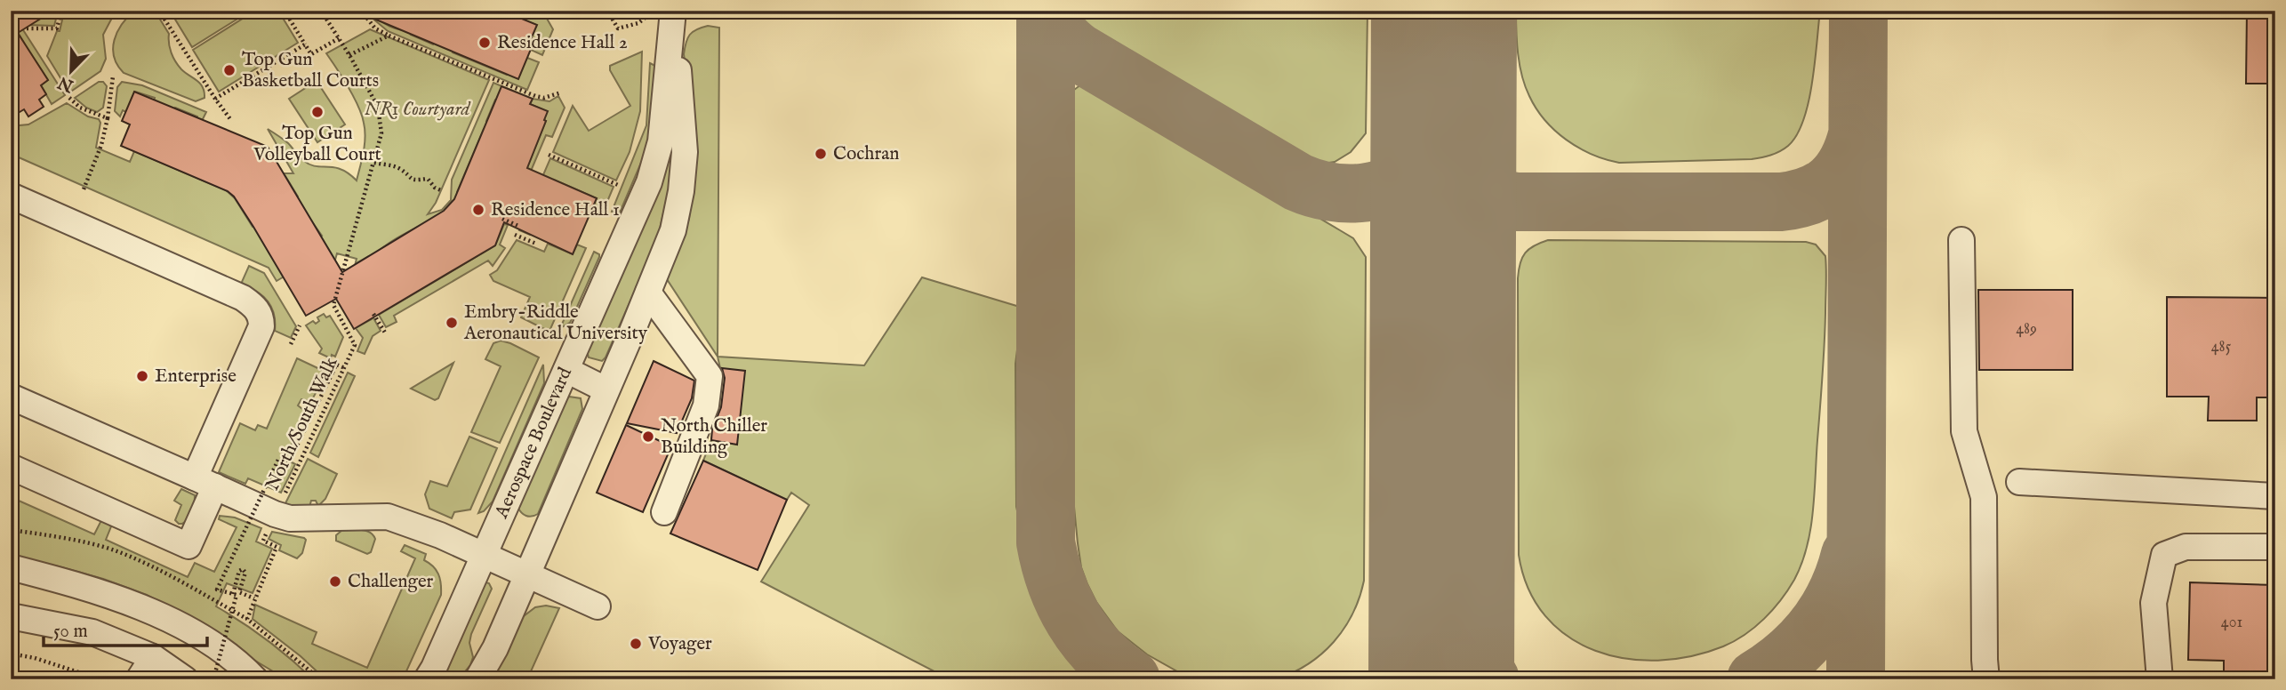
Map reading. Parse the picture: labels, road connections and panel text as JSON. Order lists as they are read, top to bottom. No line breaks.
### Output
{"streets":{"street":["Aerospace Boulevard"],"path":["North/South Walk"]},"parks":["NR1 Courtyard"],"places":["Residence Hall 2","Top Gun Basketball Courts","Top Gun Volleyball Court","Cochran","Residence Hall 1","Embry-Riddle Aeronautical University","Enterprise","North Chiller Building","Challenger","Voyager"],"house_numbers":["489","485","401"],"scale_bar":"50 m","north":"bottom left"}
